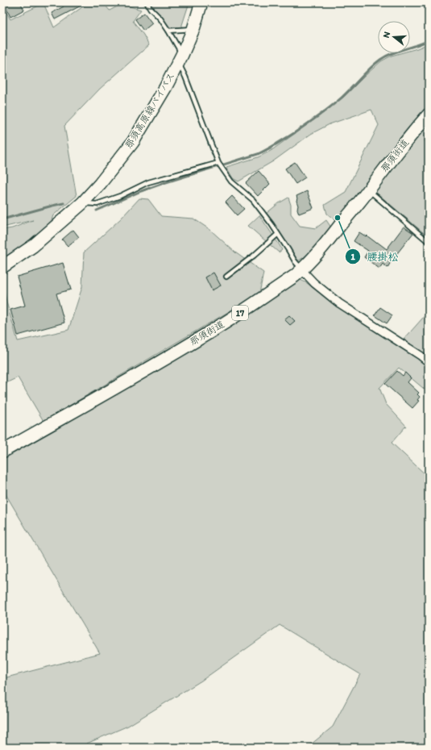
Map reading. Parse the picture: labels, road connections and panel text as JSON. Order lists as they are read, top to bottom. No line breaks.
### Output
{"streets":{"main road":["那須高原線バイパス","那須街道","17"]},"places":["腰掛松"],"north":"left"}
